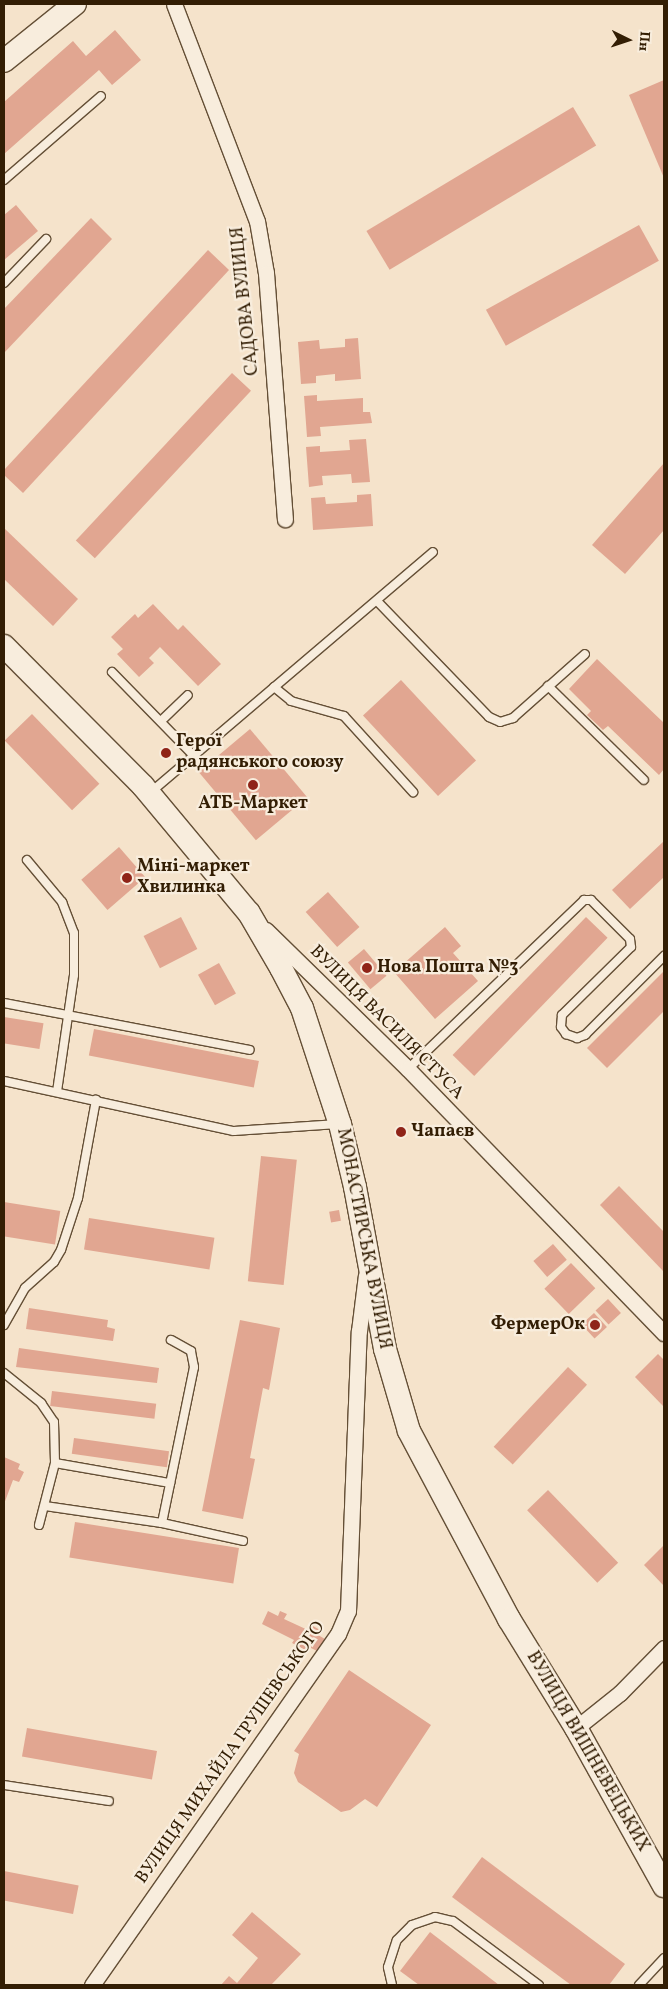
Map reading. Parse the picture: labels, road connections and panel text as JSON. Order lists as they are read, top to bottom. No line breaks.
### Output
{"streets":{"main road":["МОНАСТИРСЬКА ВУЛИЦЯ","ВУЛИЦЯ ВИШНЕВЕЦЬКИХ"],"street":["САДОВА ВУЛИЦЯ","ВУЛИЦЯ ВАСИЛЯ СТУСА","ВУЛИЦЯ МИХАЙЛА ГРУШЕВСЬКОГО"]},"crossings":[["ВУЛИЦЯ ВАСИЛЯ СТУСА","МОНАСТИРСЬКА ВУЛИЦЯ"],["МОНАСТИРСЬКА ВУЛИЦЯ","ВУЛИЦЯ ВИШНЕВЕЦЬКИХ"],["МОНАСТИРСЬКА ВУЛИЦЯ","ВУЛИЦЯ МИХАЙЛА ГРУШЕВСЬКОГО"]],"places":["Герої радянського союзу","АТБ-Маркет","Міні-маркет Хвилинка","Нова Пошта №3","Чапаєв","ФермерОк"],"north":"right"}
